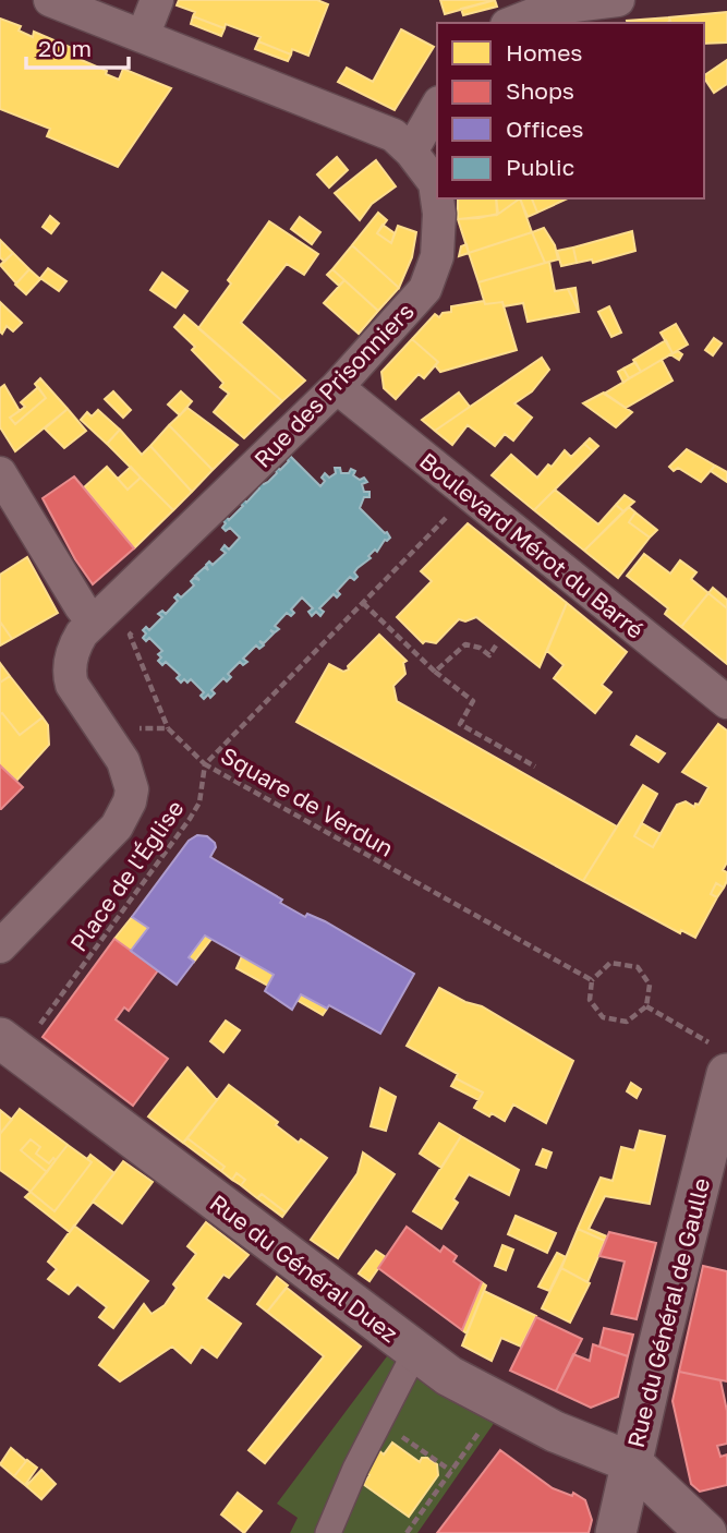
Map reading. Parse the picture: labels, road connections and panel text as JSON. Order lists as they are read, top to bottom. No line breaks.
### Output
{"streets":{"street":["Rue des Prisonniers","Boulevard Mérot du Barré","Rue du Général Duez","Rue du Général de Gaulle"],"path":["Square de Verdun","Place de l'Église"]},"crossings":[["Rue des Prisonniers","Boulevard Mérot du Barré"],["Square de Verdun","Place de l'Église"],["Place de l'Église","Rue du Général Duez"],["Rue du Général Duez","Rue du Général de Gaulle"]],"legend":["Homes","Shops","Offices","Public"],"scale_bar":"20 m"}
